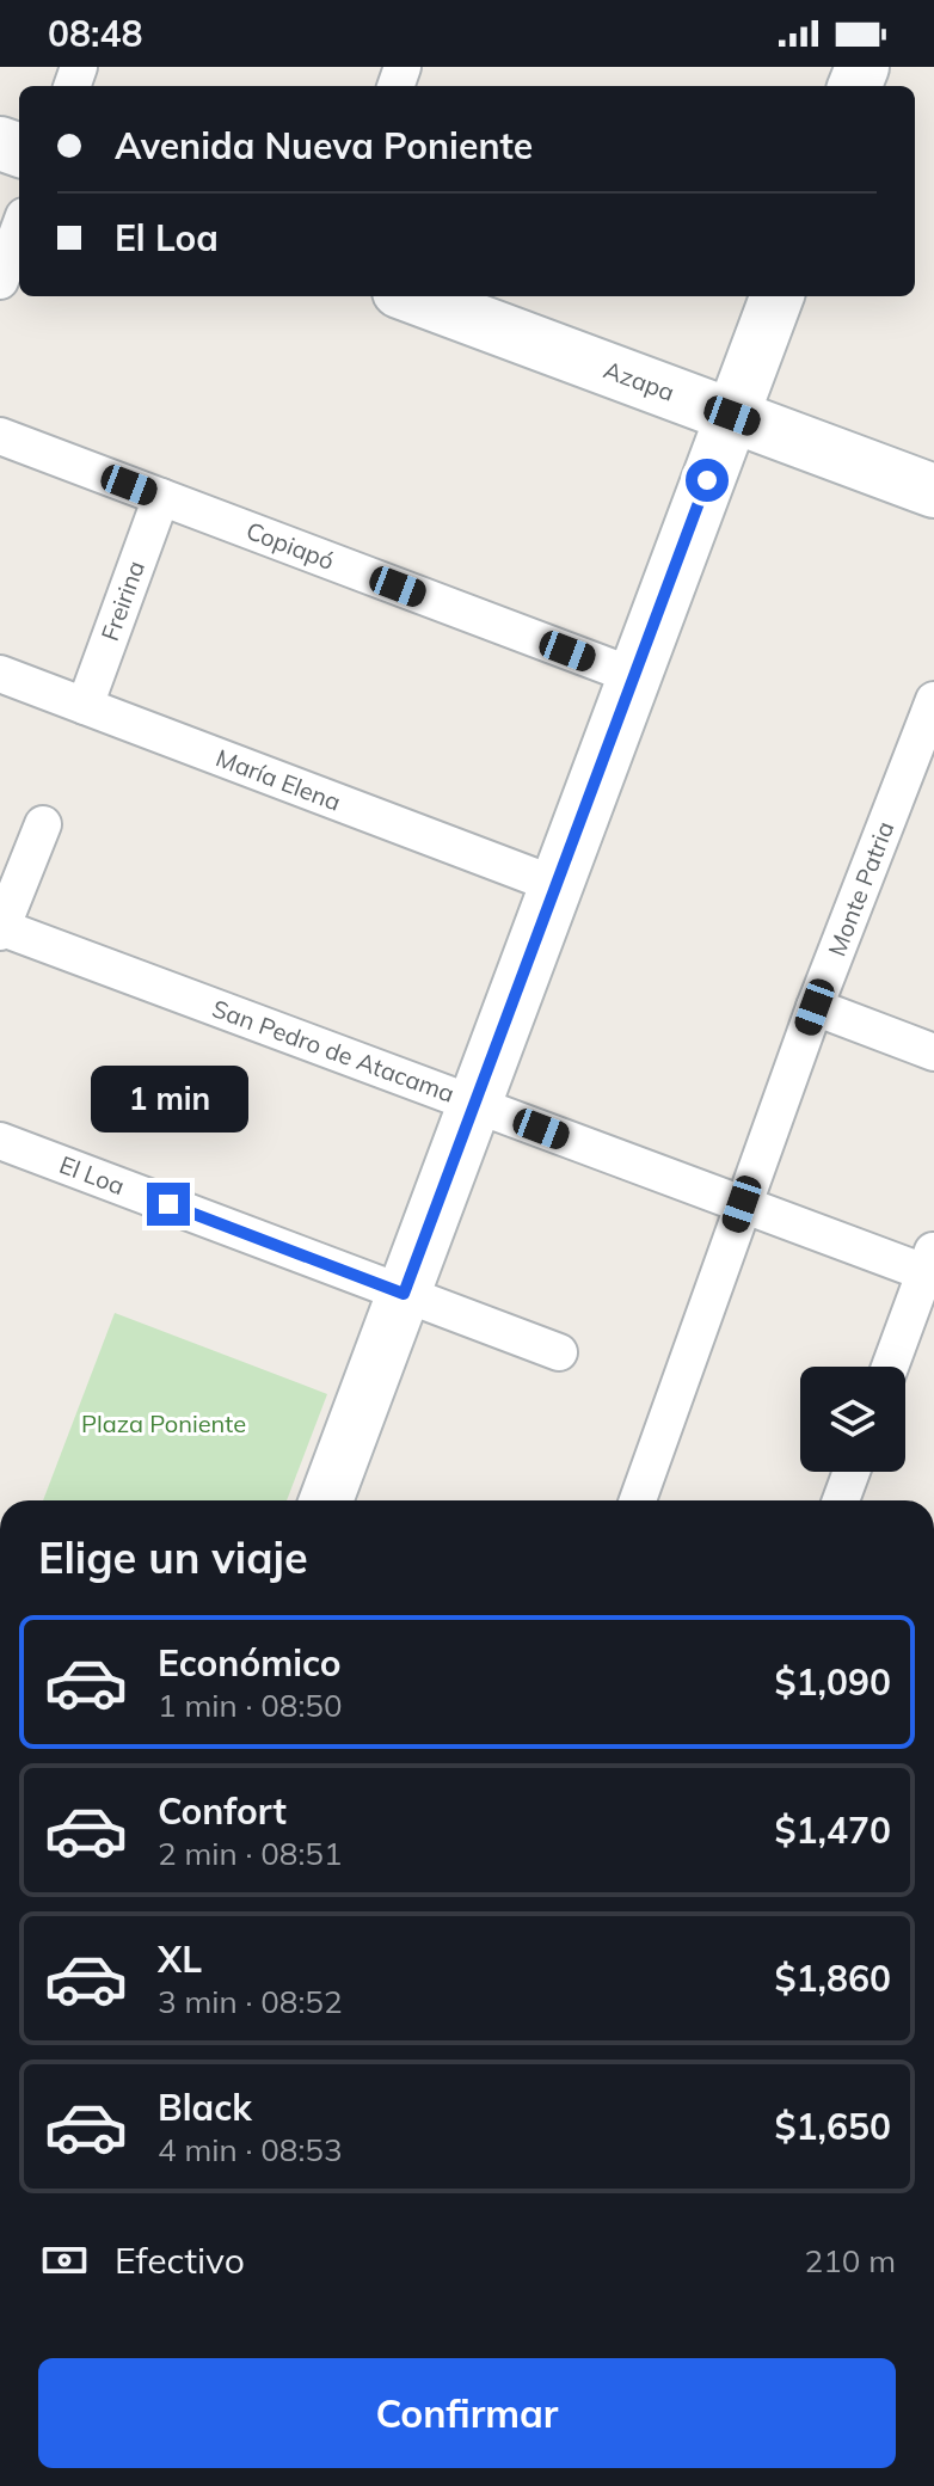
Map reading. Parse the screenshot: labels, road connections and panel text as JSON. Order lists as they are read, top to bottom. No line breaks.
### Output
{"streets":{"street":["Azapa","Copiapó","Freirina","María Elena","Monte Patria","San Pedro de Atacama","El Loa"]},"crossings":[["Copiapó","Freirina"],["Freirina","María Elena"],["Monte Patria","San Pedro de Atacama"]],"parks":["Plaza Poniente"],"page":{"status":"08:48","banner":["Avenida Nueva Poniente","El Loa"],"bubble":"1 min","heading":"Elige un viaje","list":[{"name":"Económico","note":"1 min · 08:50","value":"$1,090"},{"name":"Confort","note":"2 min · 08:51","value":"$1,470"},{"name":"XL","note":"3 min · 08:52","value":"$1,860"},{"name":"Black","note":"4 min · 08:53","value":"$1,650"}],"pay":["Efectivo","210 m"],"buttons":"Confirmar"}}
